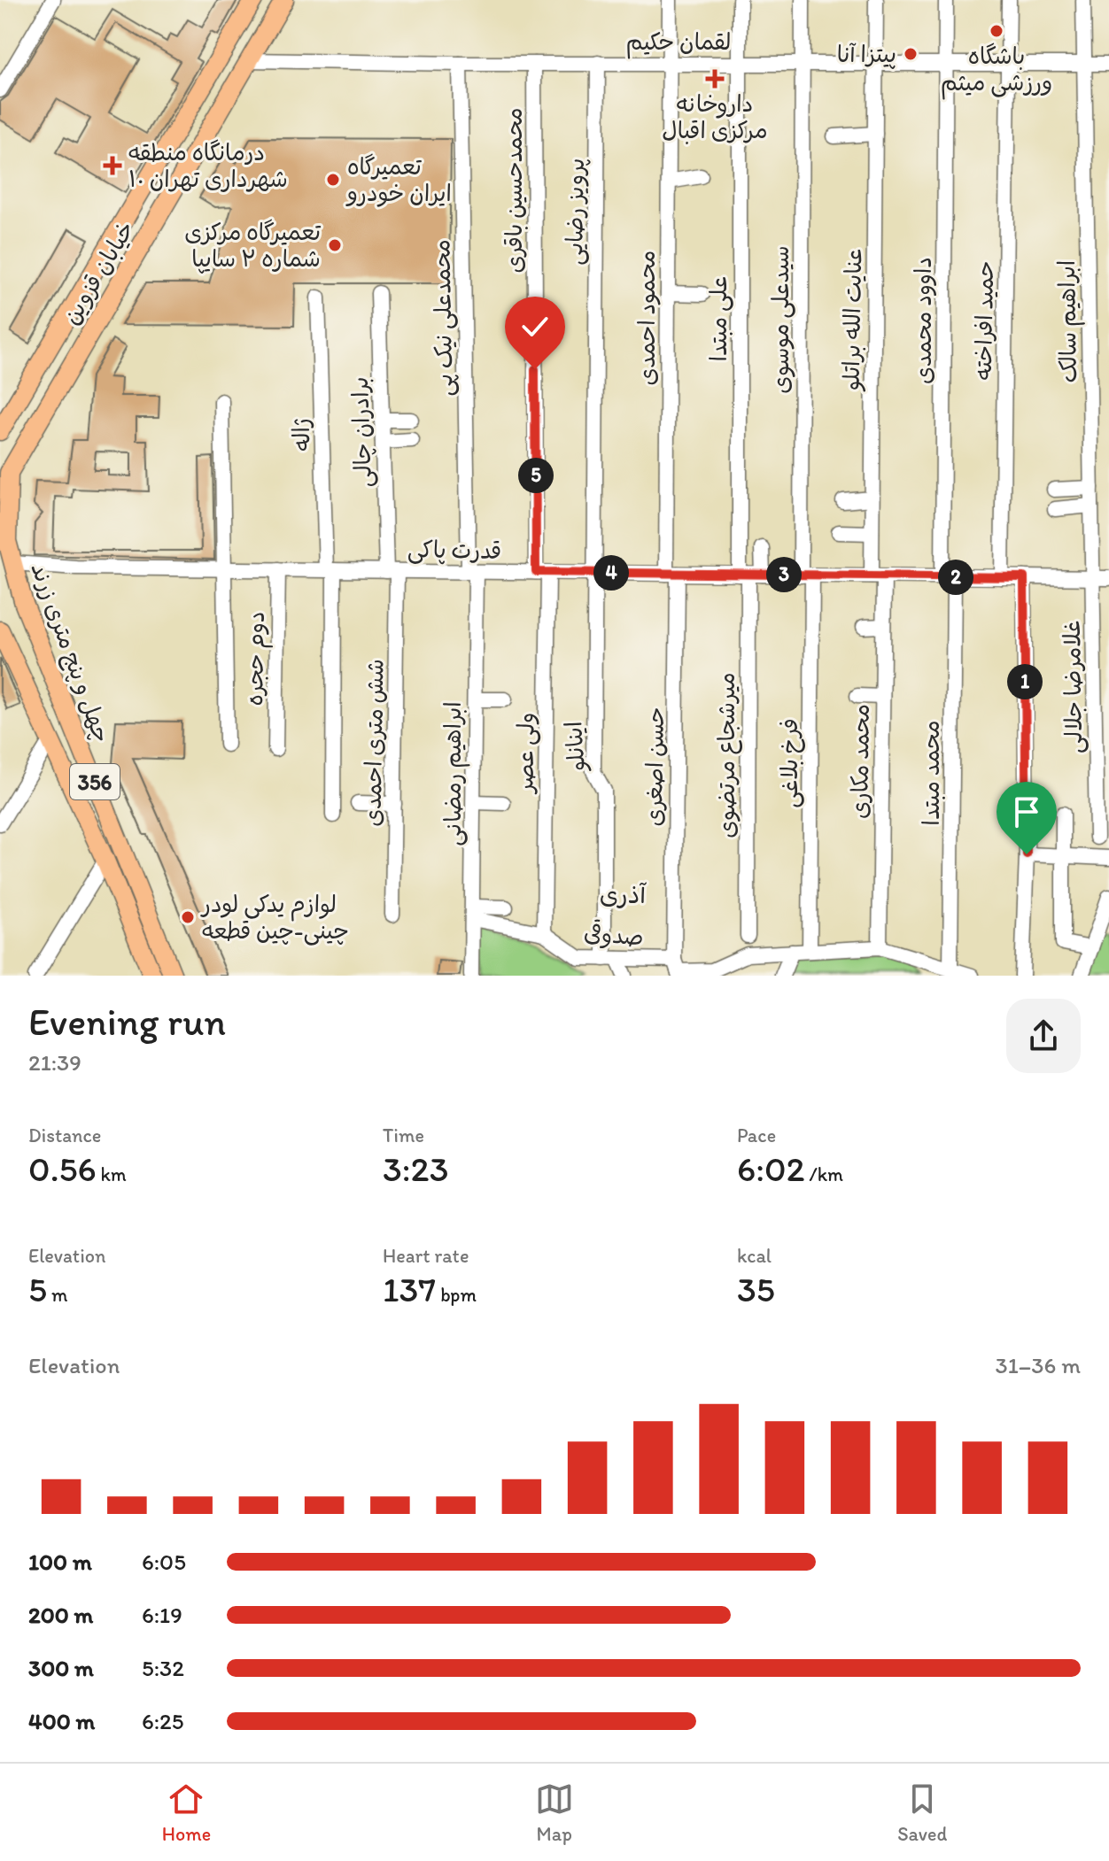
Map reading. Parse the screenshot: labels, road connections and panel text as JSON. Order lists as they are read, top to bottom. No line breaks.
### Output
{"streets":{"main road":["خیابان قزوین","چهل و پنج متری زرند","356"],"street":["لقمان حکیم","محمدحسین باقری","پرویز رضایی","محمدعلی نیک پی","محمود احمدی","علی مبتدا","سیدعلی موسوی","عنایت الله براتلو","داوود محمدی","حمید افراخته","ابراهیم سالک","برادران چالی","ژاله","قدرت پاکی","دوم حجره","غلامرضا جلالی","شش متری احمدی","اینانلو","ولی عصر","میرشجاع مرتضوی","محمد مکاری","فرخ بلاغی","حسن اصغری","محمد مبتدا","ابراهیم رمضانی","صدوقی"]},"crossings":[["لقمان حکیم","محمدحسین باقری"],["لقمان حکیم","پرویز رضایی"],["لقمان حکیم","خیابان قزوین"],["لقمان حکیم","محمدعلی نیک پی"],["لقمان حکیم","محمود احمدی"],["لقمان حکیم","علی مبتدا"],["لقمان حکیم","سیدعلی موسوی"],["لقمان حکیم","عنایت الله براتلو"],["لقمان حکیم","داوود محمدی"],["لقمان حکیم","حمید افراخته"],["لقمان حکیم","ابراهیم سالک"],["محمدحسین باقری","قدرت پاکی"],["محمدحسین باقری","ولی عصر"],["پرویز رضایی","قدرت پاکی"],["پرویز رضایی","اینانلو"],["خیابان قزوین","چهل و پنج متری زرند"],["محمدعلی نیک پی","قدرت پاکی"],["محمدعلی نیک پی","ابراهیم رمضانی"],["محمود احمدی","قدرت پاکی"],["محمود احمدی","حسن اصغری"],["علی مبتدا","قدرت پاکی"],["علی مبتدا","میرشجاع مرتضوی"],["سیدعلی موسوی","قدرت پاکی"],["سیدعلی موسوی","فرخ بلاغی"],["عنایت الله براتلو","قدرت پاکی"],["عنایت الله براتلو","محمد مکاری"],["داوود محمدی","قدرت پاکی"],["داوود محمدی","محمد مبتدا"],["حمید افراخته","قدرت پاکی"],["ابراهیم سالک","قدرت پاکی"],["ابراهیم سالک","غلامرضا جلالی"],["برادران چالی","قدرت پاکی"],["برادران چالی","شش متری احمدی"],["ژاله","قدرت پاکی"],["قدرت پاکی","چهل و پنج متری زرند"],["قدرت پاکی","دوم حجره"],["قدرت پاکی","غلامرضا جلالی"],["قدرت پاکی","شش متری احمدی"],["قدرت پاکی","اینانلو"],["قدرت پاکی","ولی عصر"],["قدرت پاکی","میرشجاع مرتضوی"],["قدرت پاکی","محمد مکاری"],["قدرت پاکی","فرخ بلاغی"],["قدرت پاکی","حسن اصغری"],["قدرت پاکی","محمد مبتدا"],["قدرت پاکی","ابراهیم رمضانی"],["اینانلو","صدوقی"],["ولی عصر","صدوقی"],["محمد مکاری","صدوقی"],["فرخ بلاغی","صدوقی"],["حسن اصغری","صدوقی"],["ابراهیم رمضانی","صدوقی"]],"districts":["آذری"],"places":{"other":["باشگاه ورزشی میثم","پیتزا آنا","تعمیرگاه ایران خودرو","تعمیرگاه مرکزی شماره ۲ سایپا","لوازم یدکی لودر چینی-چین قطعه"],"health":["داروخانه مرکزی اقبال","درمانگاه منطقه ۱۰ شهرداری تهران"]},"page":{"pins":["5","4","3","2","1"],"heading":["Evening run","21:39"],"stats":[["Distance","0.56 km"],["Time","3:23"],["Pace","6:02 /km"],["Elevation","5 m"],["Heart rate","137 bpm"],["kcal","35"]],"chart":["Elevation","31–36 m"],"list":[{"name":"100 m","note":"6:05"},{"name":"200 m","note":"6:19"},{"name":"300 m","note":"5:32"},{"name":"400 m","note":"6:25"}],"tabs":["Home","Map","Saved"]}}
